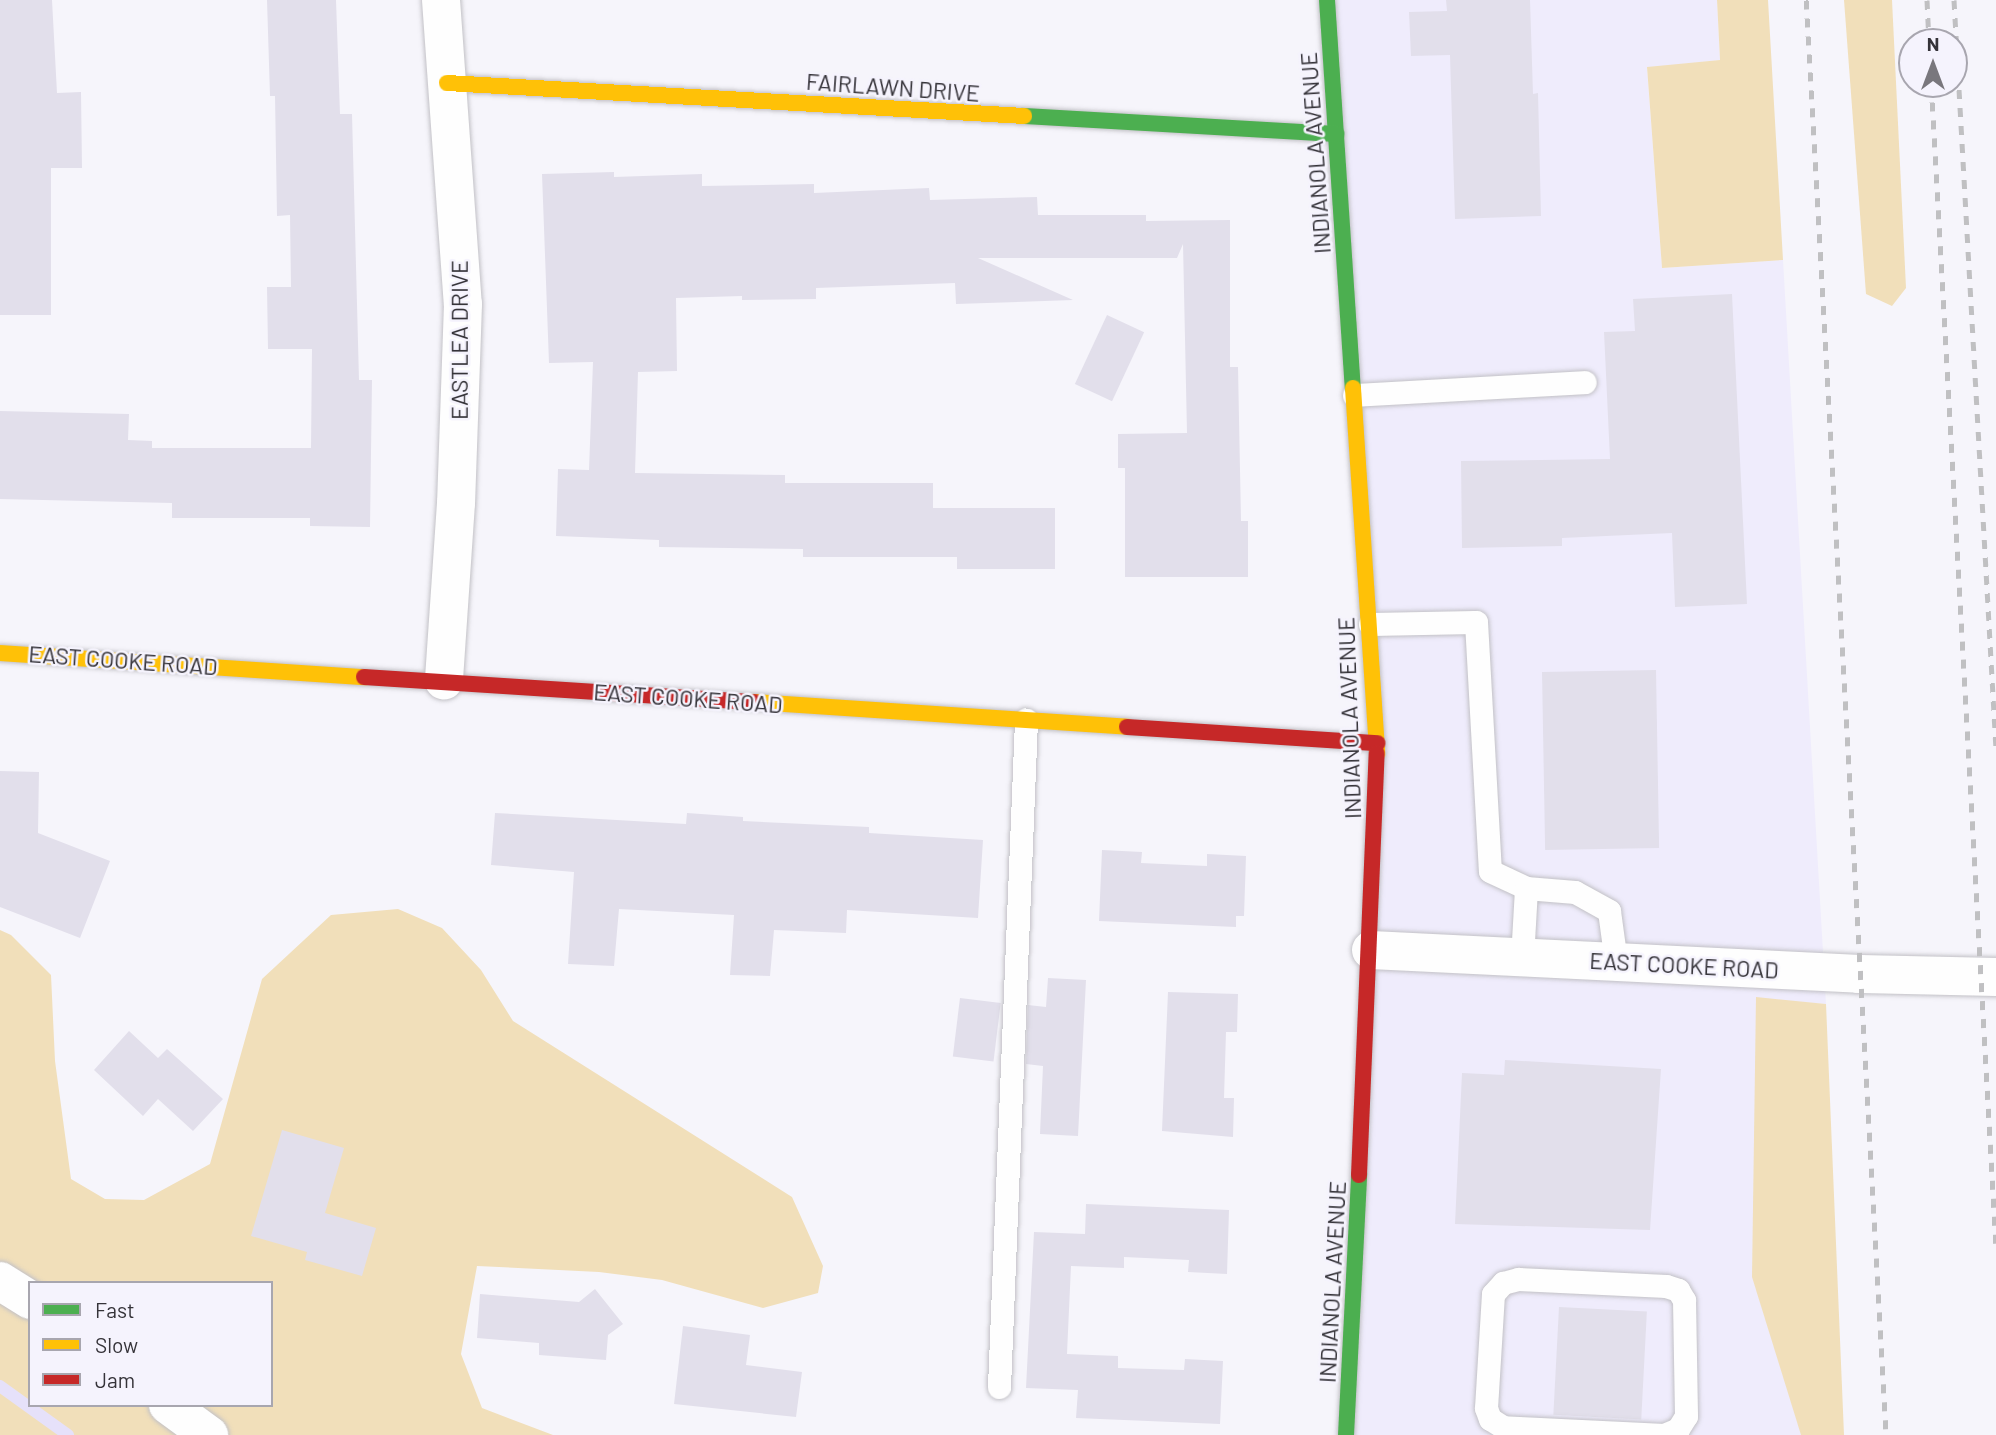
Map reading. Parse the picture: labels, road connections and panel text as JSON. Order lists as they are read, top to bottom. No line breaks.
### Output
{"streets":{"main road":["FAIRLAWN DRIVE","INDIANOLA AVENUE","EAST COOKE ROAD"],"street":["EASTLEA DRIVE"]},"crossings":[["FAIRLAWN DRIVE","INDIANOLA AVENUE"],["FAIRLAWN DRIVE","EASTLEA DRIVE"],["INDIANOLA AVENUE","EAST COOKE ROAD"],["EASTLEA DRIVE","EAST COOKE ROAD"]],"legend":["Fast","Slow","Jam"],"north":"top"}
